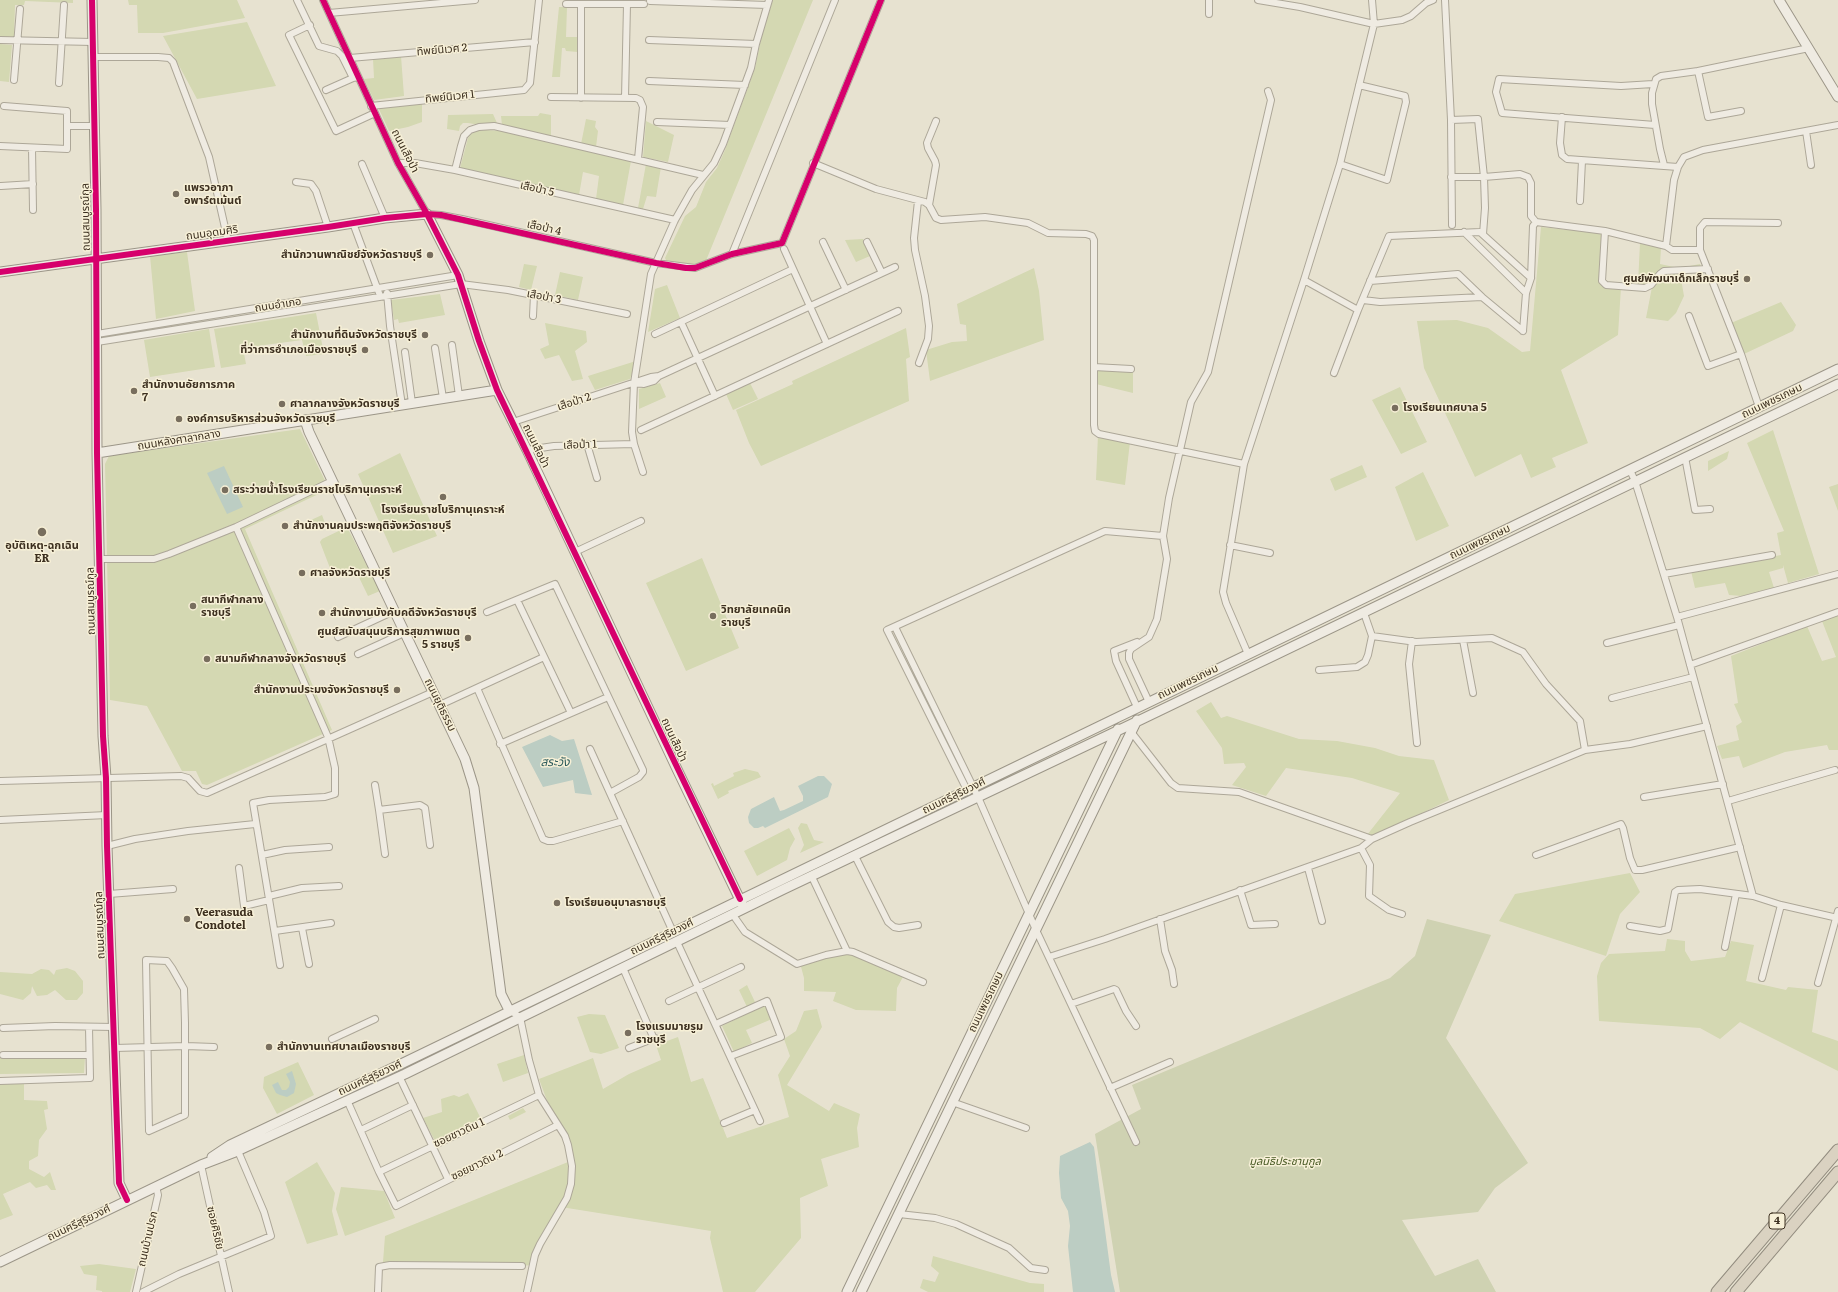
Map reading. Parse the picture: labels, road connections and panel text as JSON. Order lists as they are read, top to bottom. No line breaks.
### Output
{"streets":{"highway":["4"],"main road":["ถนนเสือป่า","ถนนสมบูรณ์กูล","ถนนอุดมศิริ","ถนนเพชรเกษม","ถนนหลังศาลากลาง","ถนนยุติธรรม","ถนนศรีสุริยวงศ์"],"street":["ทิพย์นิเวศ 2","ทิพย์นิเวศ 1","เสือป่า 5","เสือป่า 4","เสือป่า 3","ถนนอำเภอ","เสือป่า 2","เสือป่า 1","ซอยชาวดิน 1","ซอยขาวดิน 2","ซอยศิริชัย","ถนนบ้านปรก"]},"crossings":[["ทิพย์นิเวศ 2","ทิพย์นิเวศ 1"],["ทิพย์นิเวศ 2","ถนนเสือป่า"],["ทิพย์นิเวศ 1","ถนนเสือป่า"],["ถนนเสือป่า","เสือป่า 5"],["ถนนเสือป่า","เสือป่า 4"],["ถนนเสือป่า","ถนนอุดมศิริ"],["ถนนเสือป่า","เสือป่า 3"],["ถนนเสือป่า","ถนนอำเภอ"],["ถนนเสือป่า","เสือป่า 2"],["ถนนเสือป่า","ถนนหลังศาลากลาง"],["ถนนเสือป่า","เสือป่า 1"],["ถนนเสือป่า","ถนนศรีสุริยวงศ์"],["ถนนสมบูรณ์กูล","ถนนอุดมศิริ"],["ถนนสมบูรณ์กูล","ถนนอำเภอ"],["ถนนสมบูรณ์กูล","ถนนหลังศาลากลาง"],["ถนนสมบูรณ์กูล","ถนนศรีสุริยวงศ์"],["เสือป่า 4","ถนนอุดมศิริ"],["เสือป่า 3","ถนนอำเภอ"],["ถนนเพชรเกษม","ถนนศรีสุริยวงศ์"],["ถนนหลังศาลากลาง","ถนนยุติธรรม"],["ถนนยุติธรรม","ถนนศรีสุริยวงศ์"],["ถนนศรีสุริยวงศ์","ซอยศิริชัย"],["ถนนศรีสุริยวงศ์","ถนนบ้านปรก"],["ซอยชาวดิน 1","ซอยขาวดิน 2"]],"water":["สระวัง"],"parks":["มูลนิธิประชานุกูล"],"places":["แพรวอาภา อพาร์ตเม้นต์","สำนักวานพาณิชย์จังหวัดราชบุรี","ศูนย์พัฒนาเด็กเล็กราชบุรี่","สำนักงานที่ดินจังหวัดราชบุรี","ที่ว่าการอำเภอเมืองราชบุรี","สำนักงานอัยการภาค 7","ศาลากลางจังหวัดราชบุรี","โรงเรียนเทศบาล 5","องค์การบริหารส่วนจังหวัดราชบุรี","สระว่ายน้ำโรงเรียนราชโบริกานุเคราะห์","โรงเรียนราชโบริกานุเคราะห์","สำนักงานคุมประพฤติจังหวัดราชบุรี","อุบัติเหตุ-ฉุกเฉิน ER","ศาลจังหวัดราชบุรี","สนากีฬากลาง ราชบุรี","สำนักงานบังคับคดีจังหวัดราชบุรี","วิทยาลัยเทคนิค ราชบุรี","ศูนย์สนับสนุนบริการสุขภาพเขต 5 ราชบุรี","สนามกีฬากลางจังหวัดราชบุรี","สำนักงานประมงจังหวัดราชบุรี","โรงเรียนอนุบาลราชบุรี","Veerasuda Condotel","โรงแรมมายรูม ราชบุรี","สำนักงานเทศบาลเมืองราชบุรี"]}
